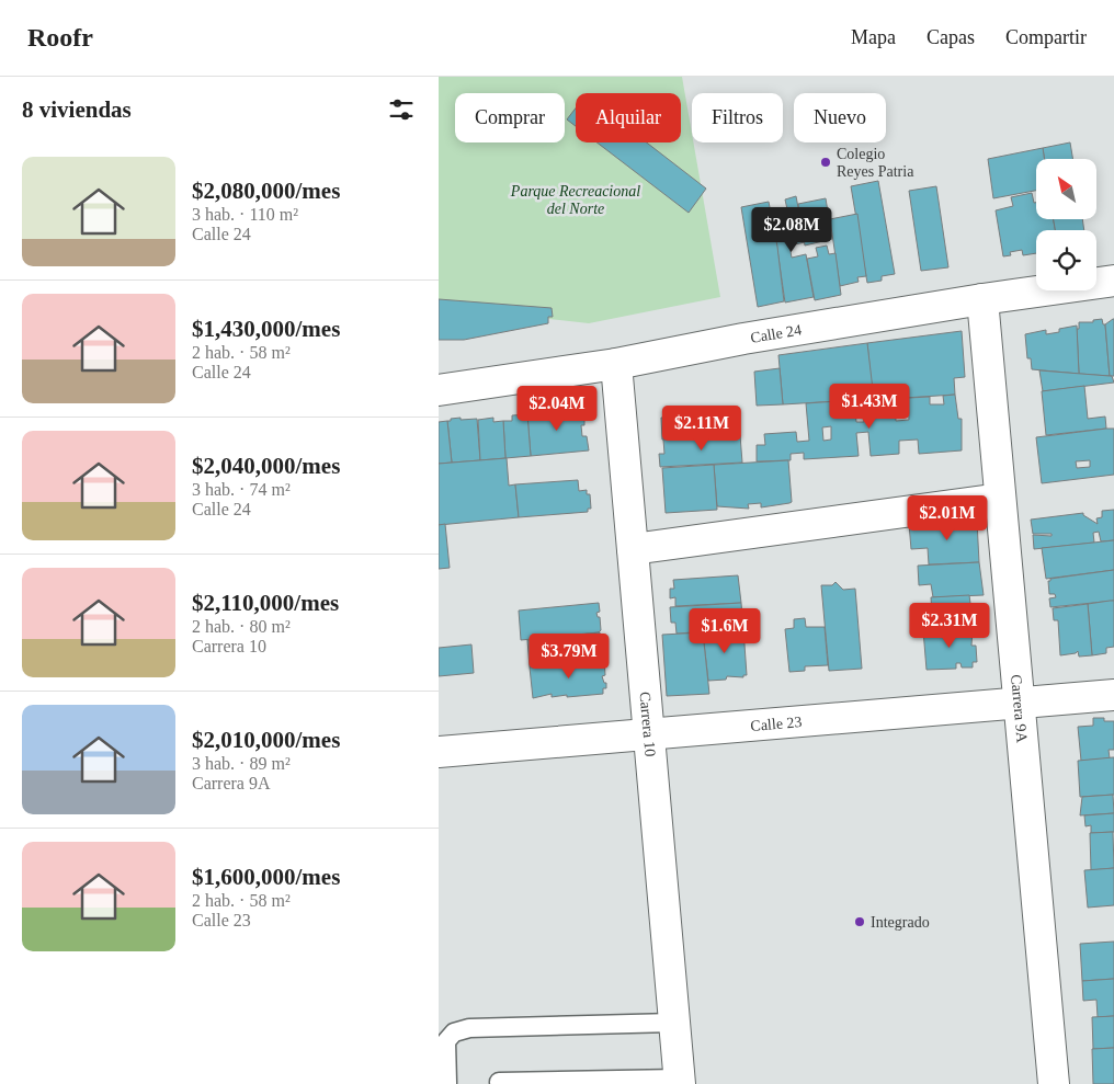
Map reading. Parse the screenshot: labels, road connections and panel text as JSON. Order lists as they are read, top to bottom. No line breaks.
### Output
{"streets":{"street":["Calle 24","Carrera 9A","Calle 23","Carrera 10"]},"crossings":[["Calle 24","Carrera 9A"],["Calle 24","Carrera 10"],["Carrera 9A","Calle 23"],["Calle 23","Carrera 10"]],"parks":["Parque Recreacional del Norte"],"places":["Colegio Reyes Patria","Integrado"],"north":"top left","page":{"header":"Roofr","nav":["Mapa","Capas","Compartir"],"heading":"8 viviendas","chip":["Comprar","Alquilar","Filtros","Nuevo"],"list":[{"name":"$2,080,000/mes","note":"3 hab. · 110 m² · Calle 24"},{"name":"$1,430,000/mes","note":"2 hab. · 58 m² · Calle 24"},{"name":"$2,040,000/mes","note":"3 hab. · 74 m² · Calle 24"},{"name":"$2,110,000/mes","note":"2 hab. · 80 m² · Carrera 10"},{"name":"$2,010,000/mes","note":"3 hab. · 89 m² · Carrera 9A"},{"name":"$1,600,000/mes","note":"2 hab. · 58 m² · Calle 23"}],"price":["$2.08M","$1.43M","$2.04M","$2.11M","$2.01M","$2.31M","$1.6M","$3.79M"]}}
